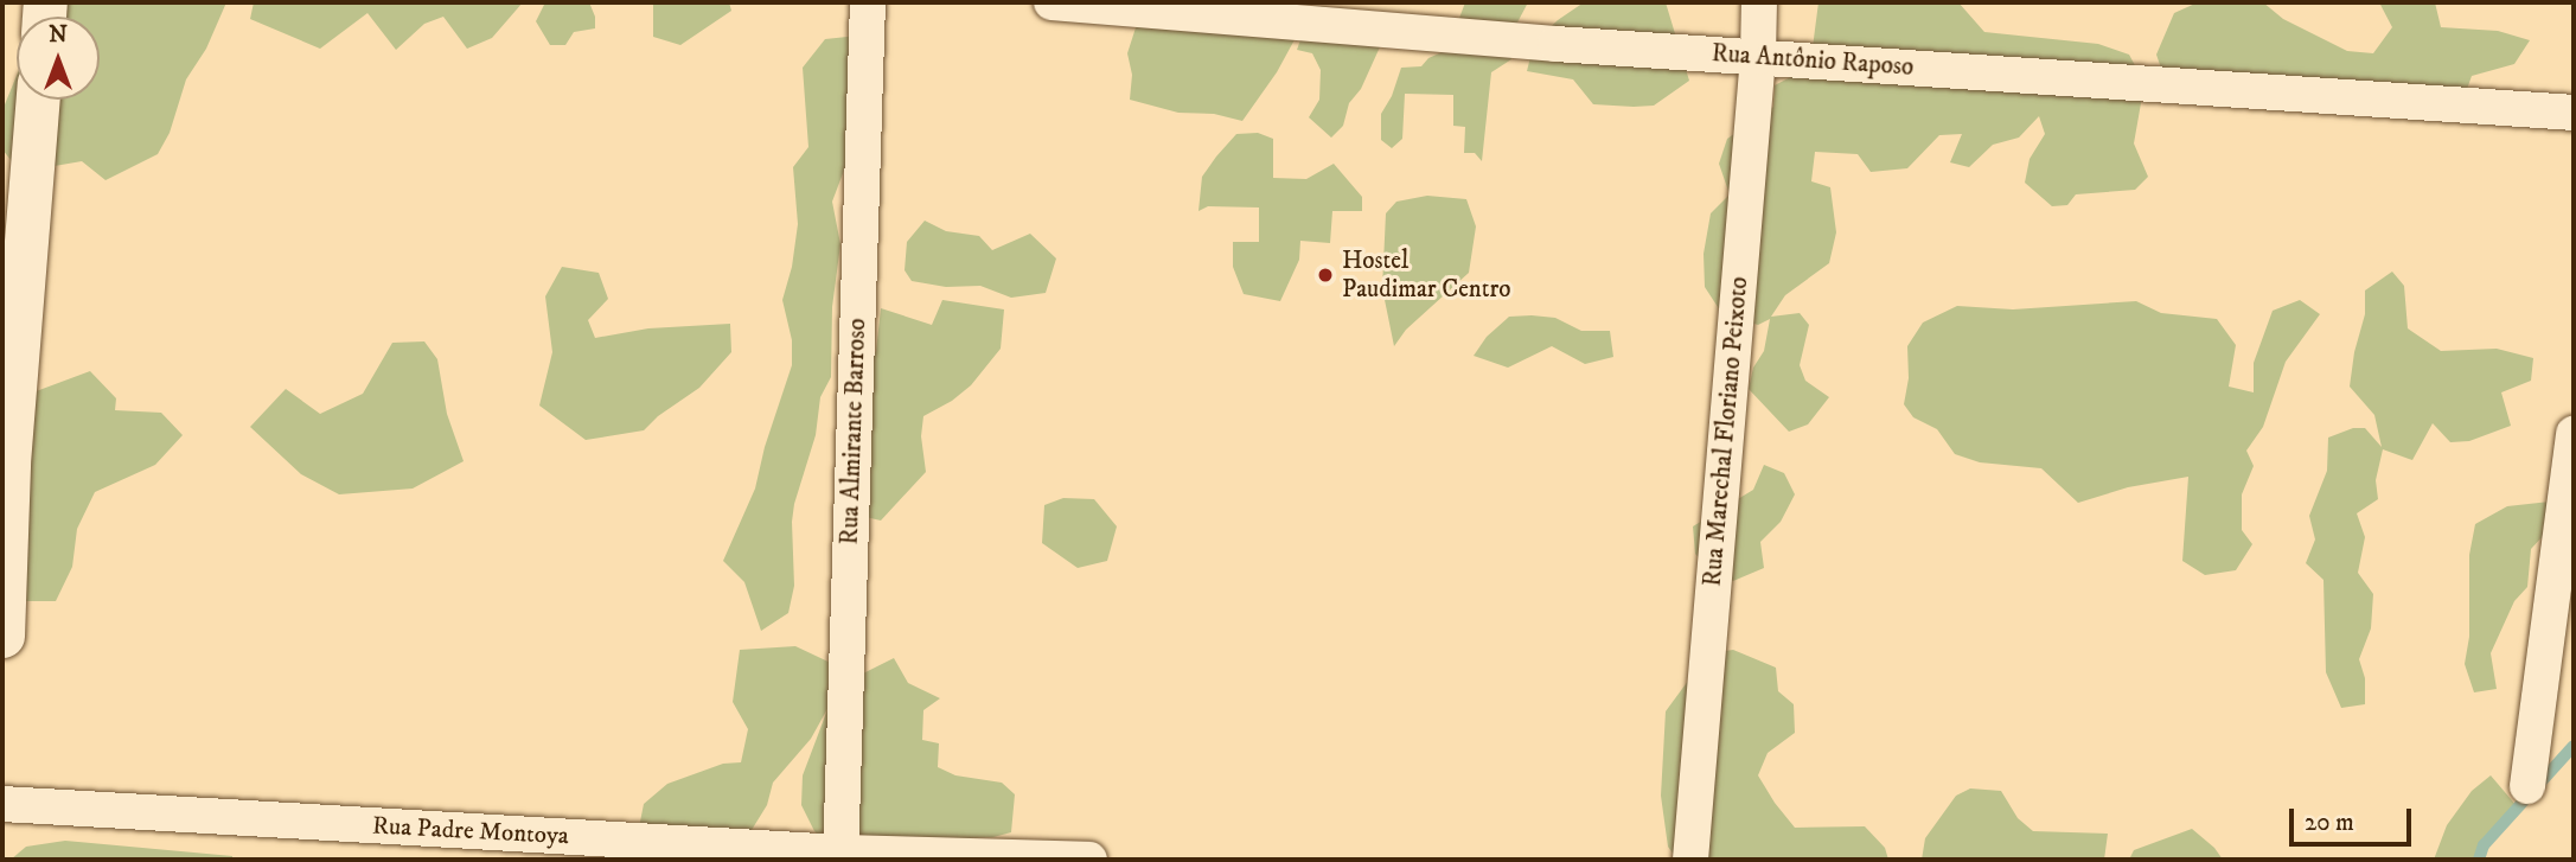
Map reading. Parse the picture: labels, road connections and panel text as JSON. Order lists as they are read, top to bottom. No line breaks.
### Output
{"streets":{"street":["Rua Antônio Raposo","Rua Almirante Barroso","Rua Marechal Floriano Peixoto","Rua Padre Montoya"]},"crossings":[["Rua Antônio Raposo","Rua Marechal Floriano Peixoto"],["Rua Almirante Barroso","Rua Padre Montoya"]],"places":["Hostel Paudimar Centro"],"scale_bar":"20 m","north":"top"}
